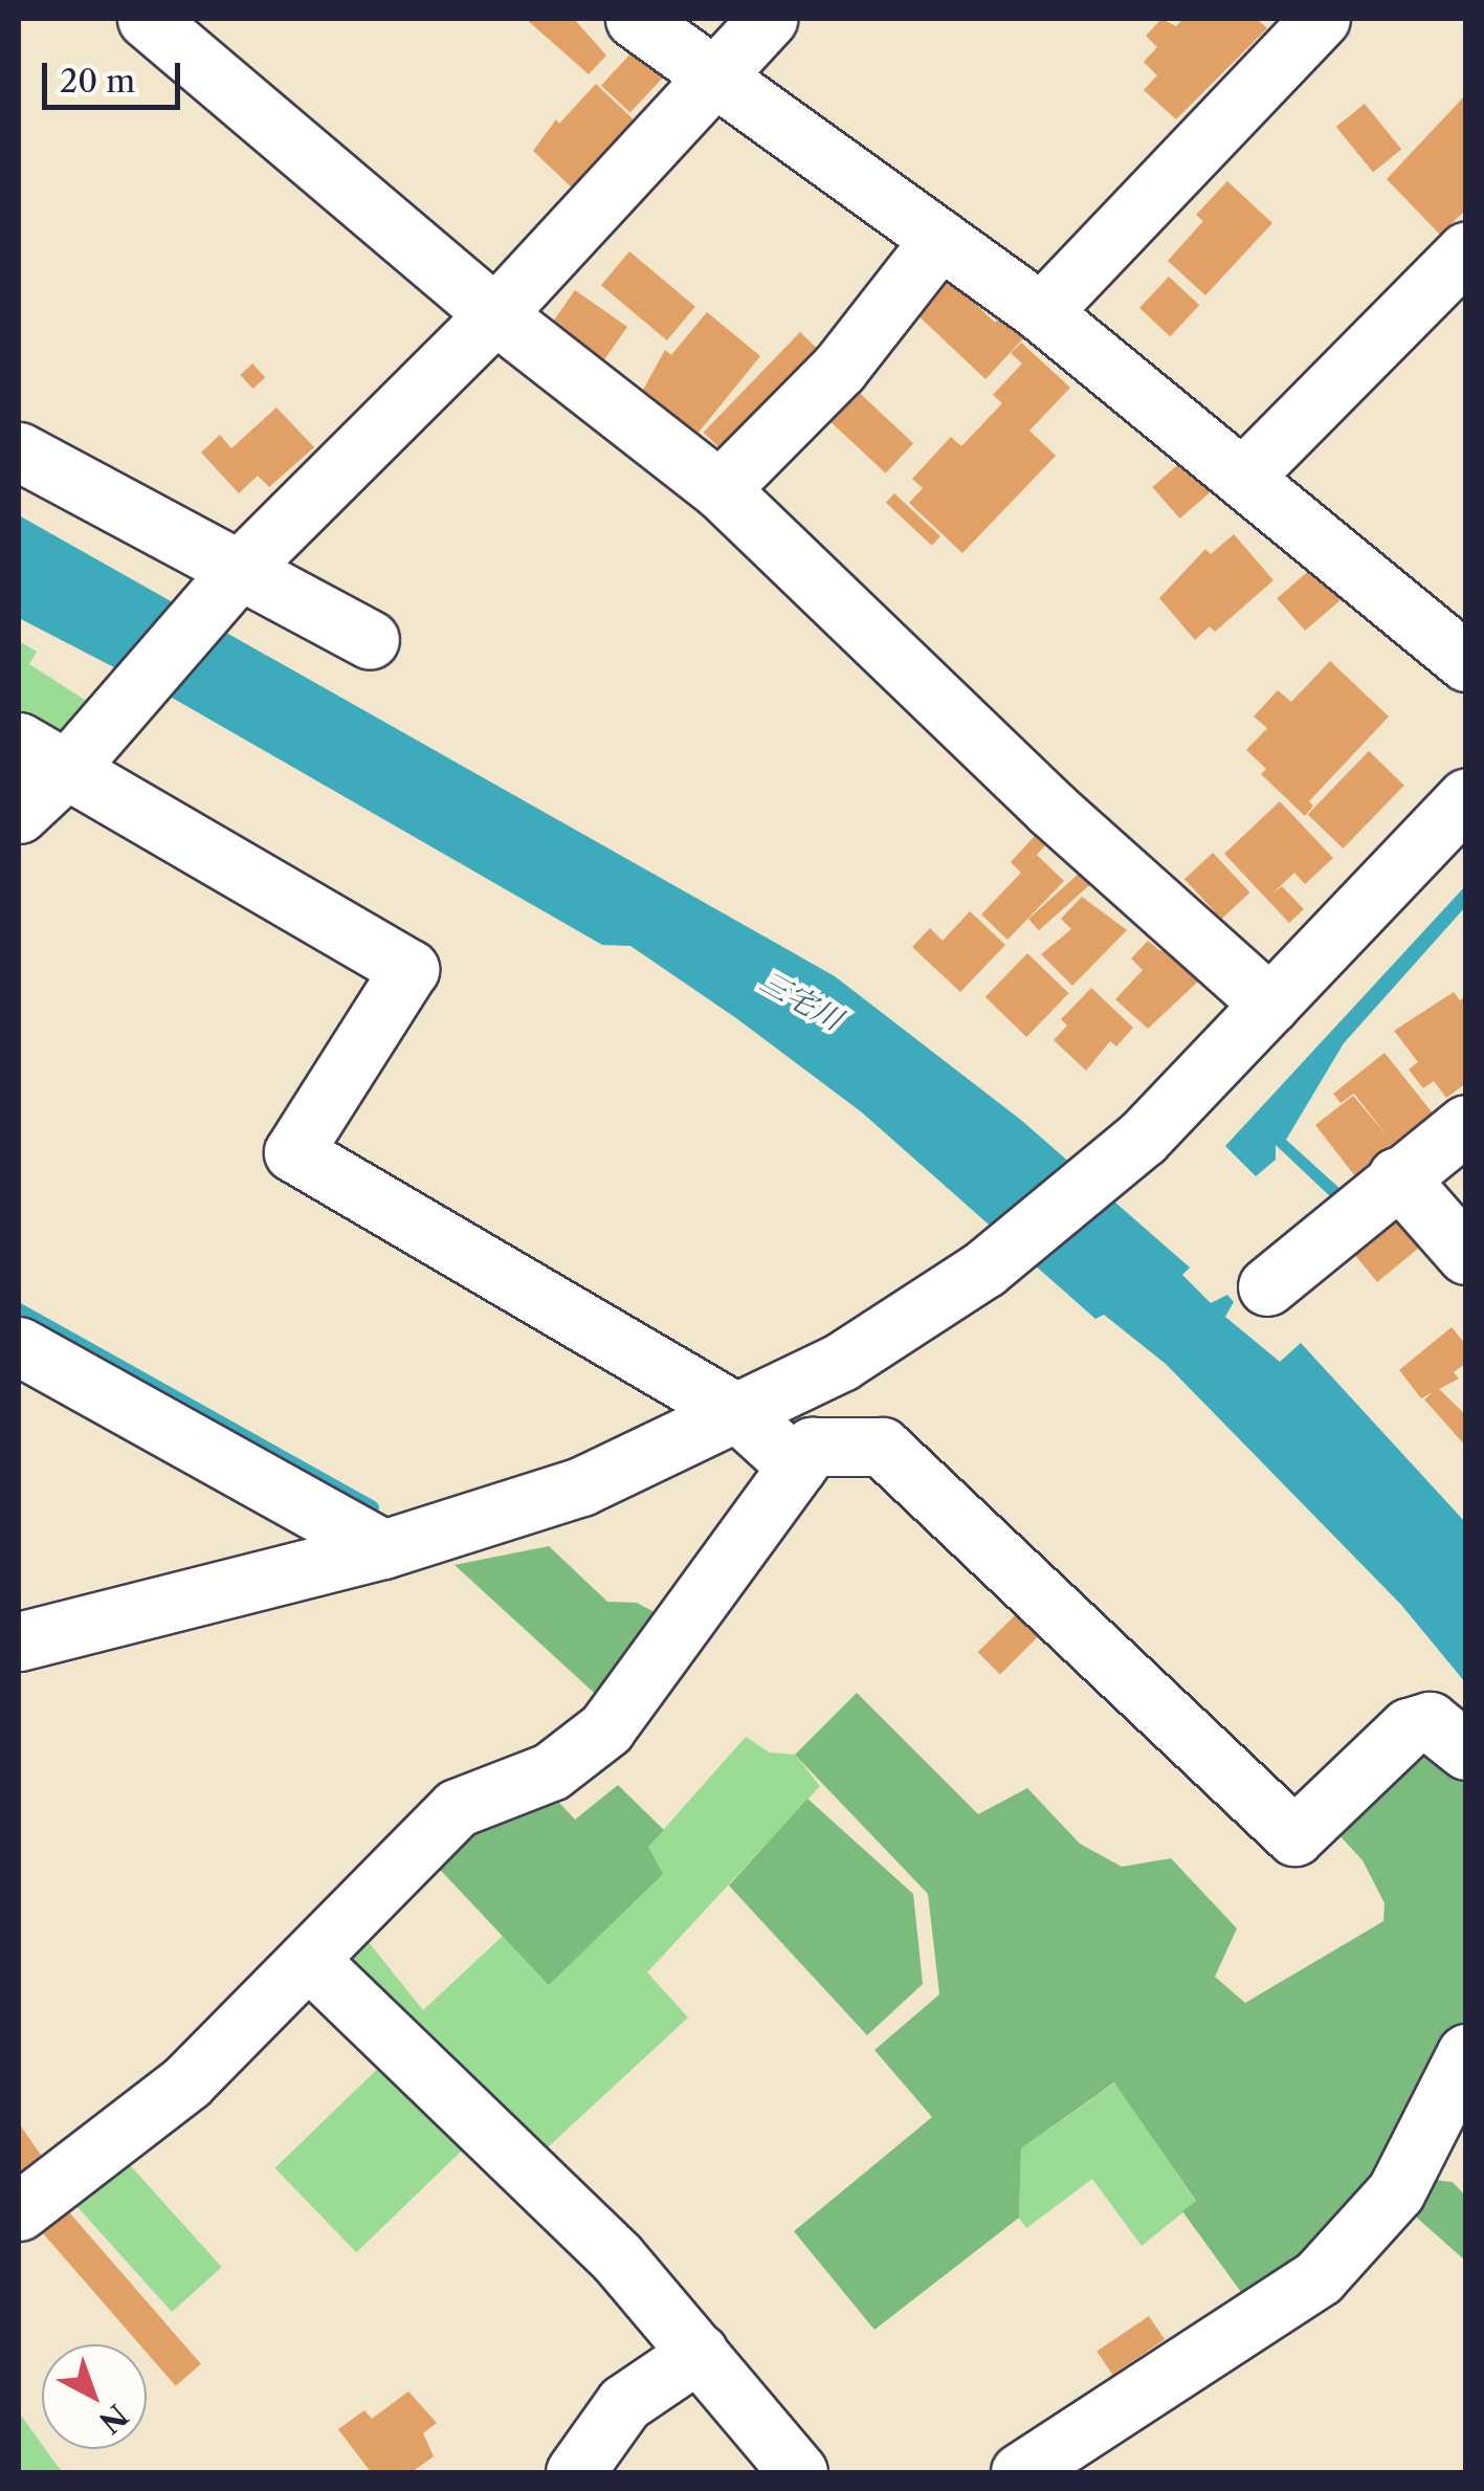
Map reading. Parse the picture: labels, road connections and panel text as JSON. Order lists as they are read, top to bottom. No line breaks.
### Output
{"water":["三宅川"],"scale_bar":"20 m","north":"bottom right"}
